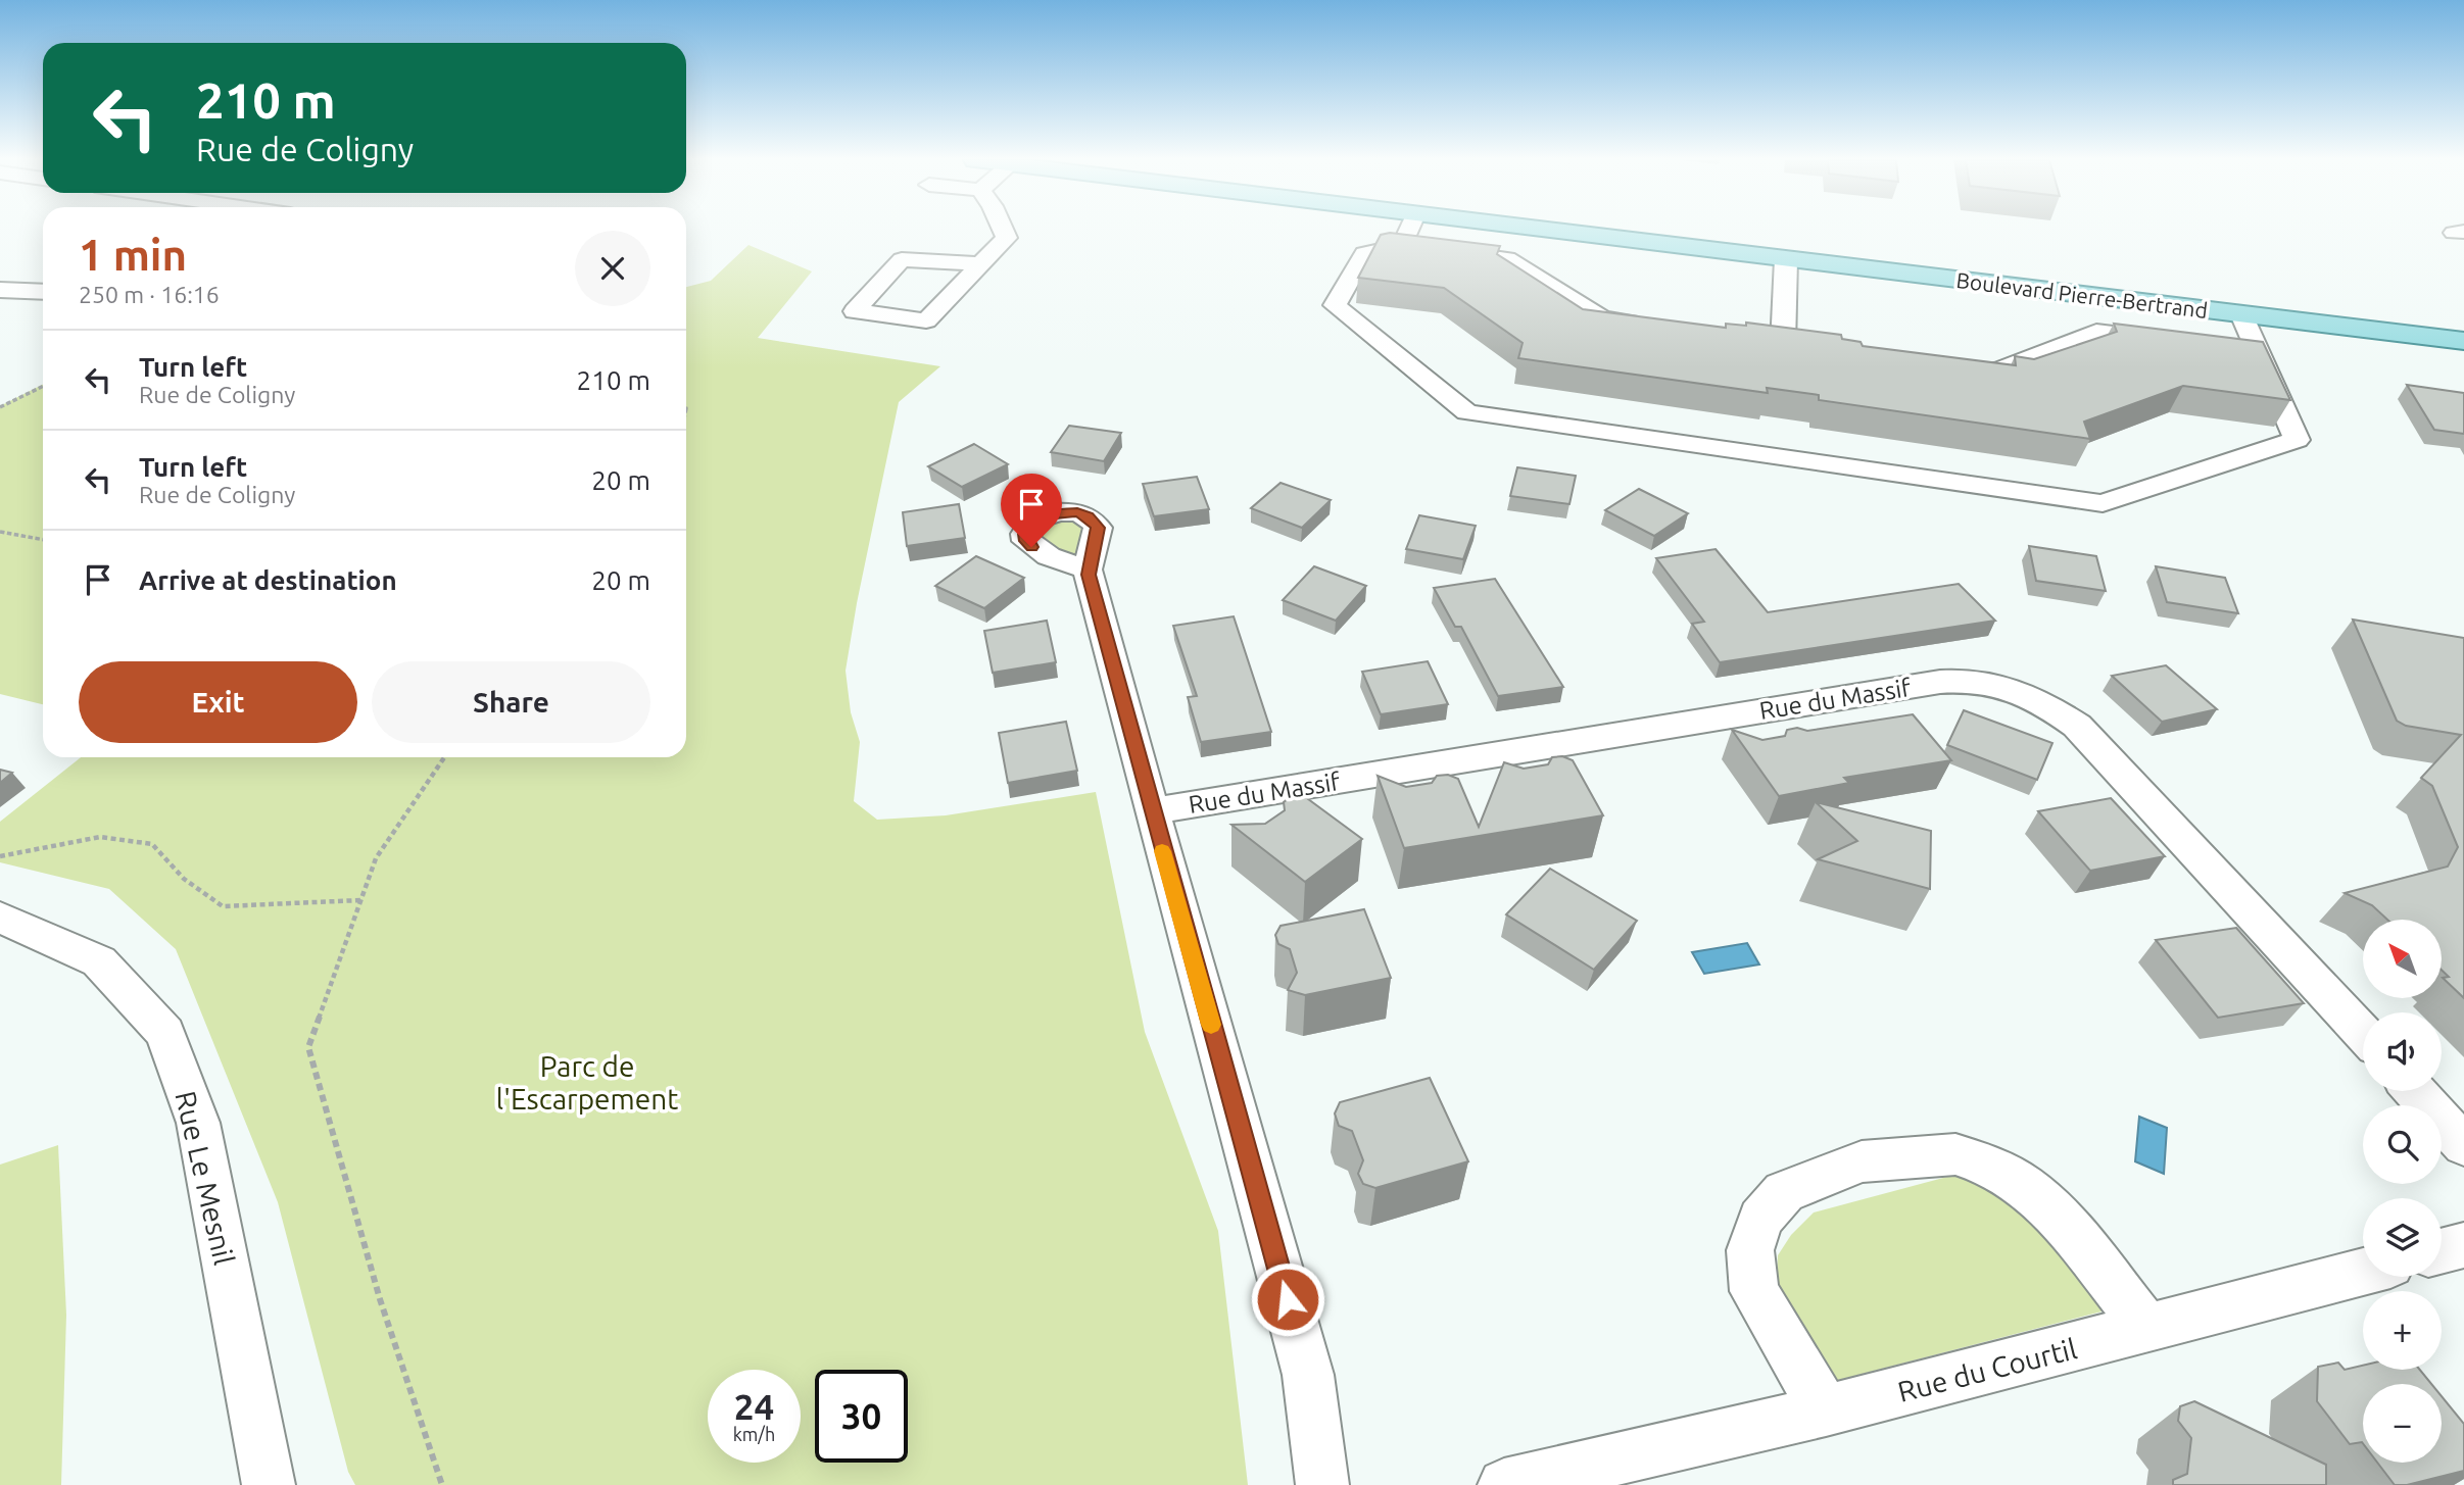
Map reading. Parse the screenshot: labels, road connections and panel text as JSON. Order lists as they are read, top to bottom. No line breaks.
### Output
{"streets":{"main road":["Boulevard Pierre-Bertrand"],"street":["Rue du Massif","Rue Le Mesnil","Rue du Courtil"]},"parks":["Parc de l'Escarpement"],"north":"top left","page":{"turn":["210 m","Rue de Coligny"],"heading":["1 min","250 m · 16:16"],"list":[{"name":"Turn left","note":"Rue de Coligny","value":"210 m"},{"name":"Turn left","note":"Rue de Coligny","value":"20 m"},{"name":"Arrive at destination","value":"20 m"}],"buttons":["Exit","Share"],"map_buttons":["+","−"],"speed":"24 km/h","limit":"30"}}
